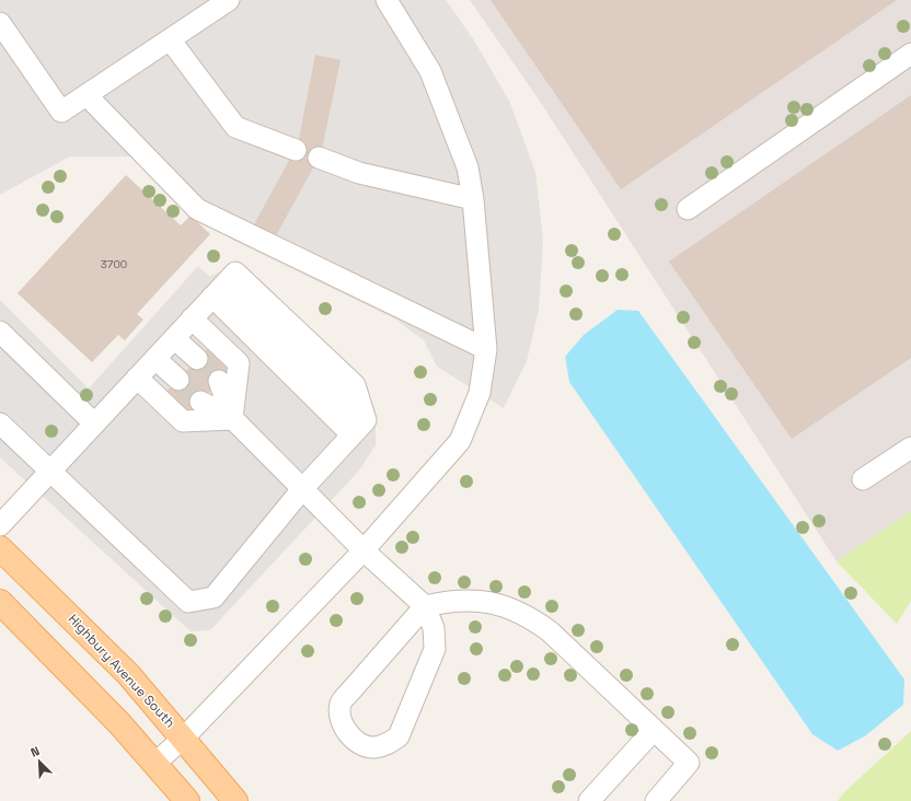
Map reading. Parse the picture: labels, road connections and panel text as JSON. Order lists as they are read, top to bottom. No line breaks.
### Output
{"streets":{"main road":["Highbury Avenue South"]},"house_numbers":["3700"],"north":"top left"}
